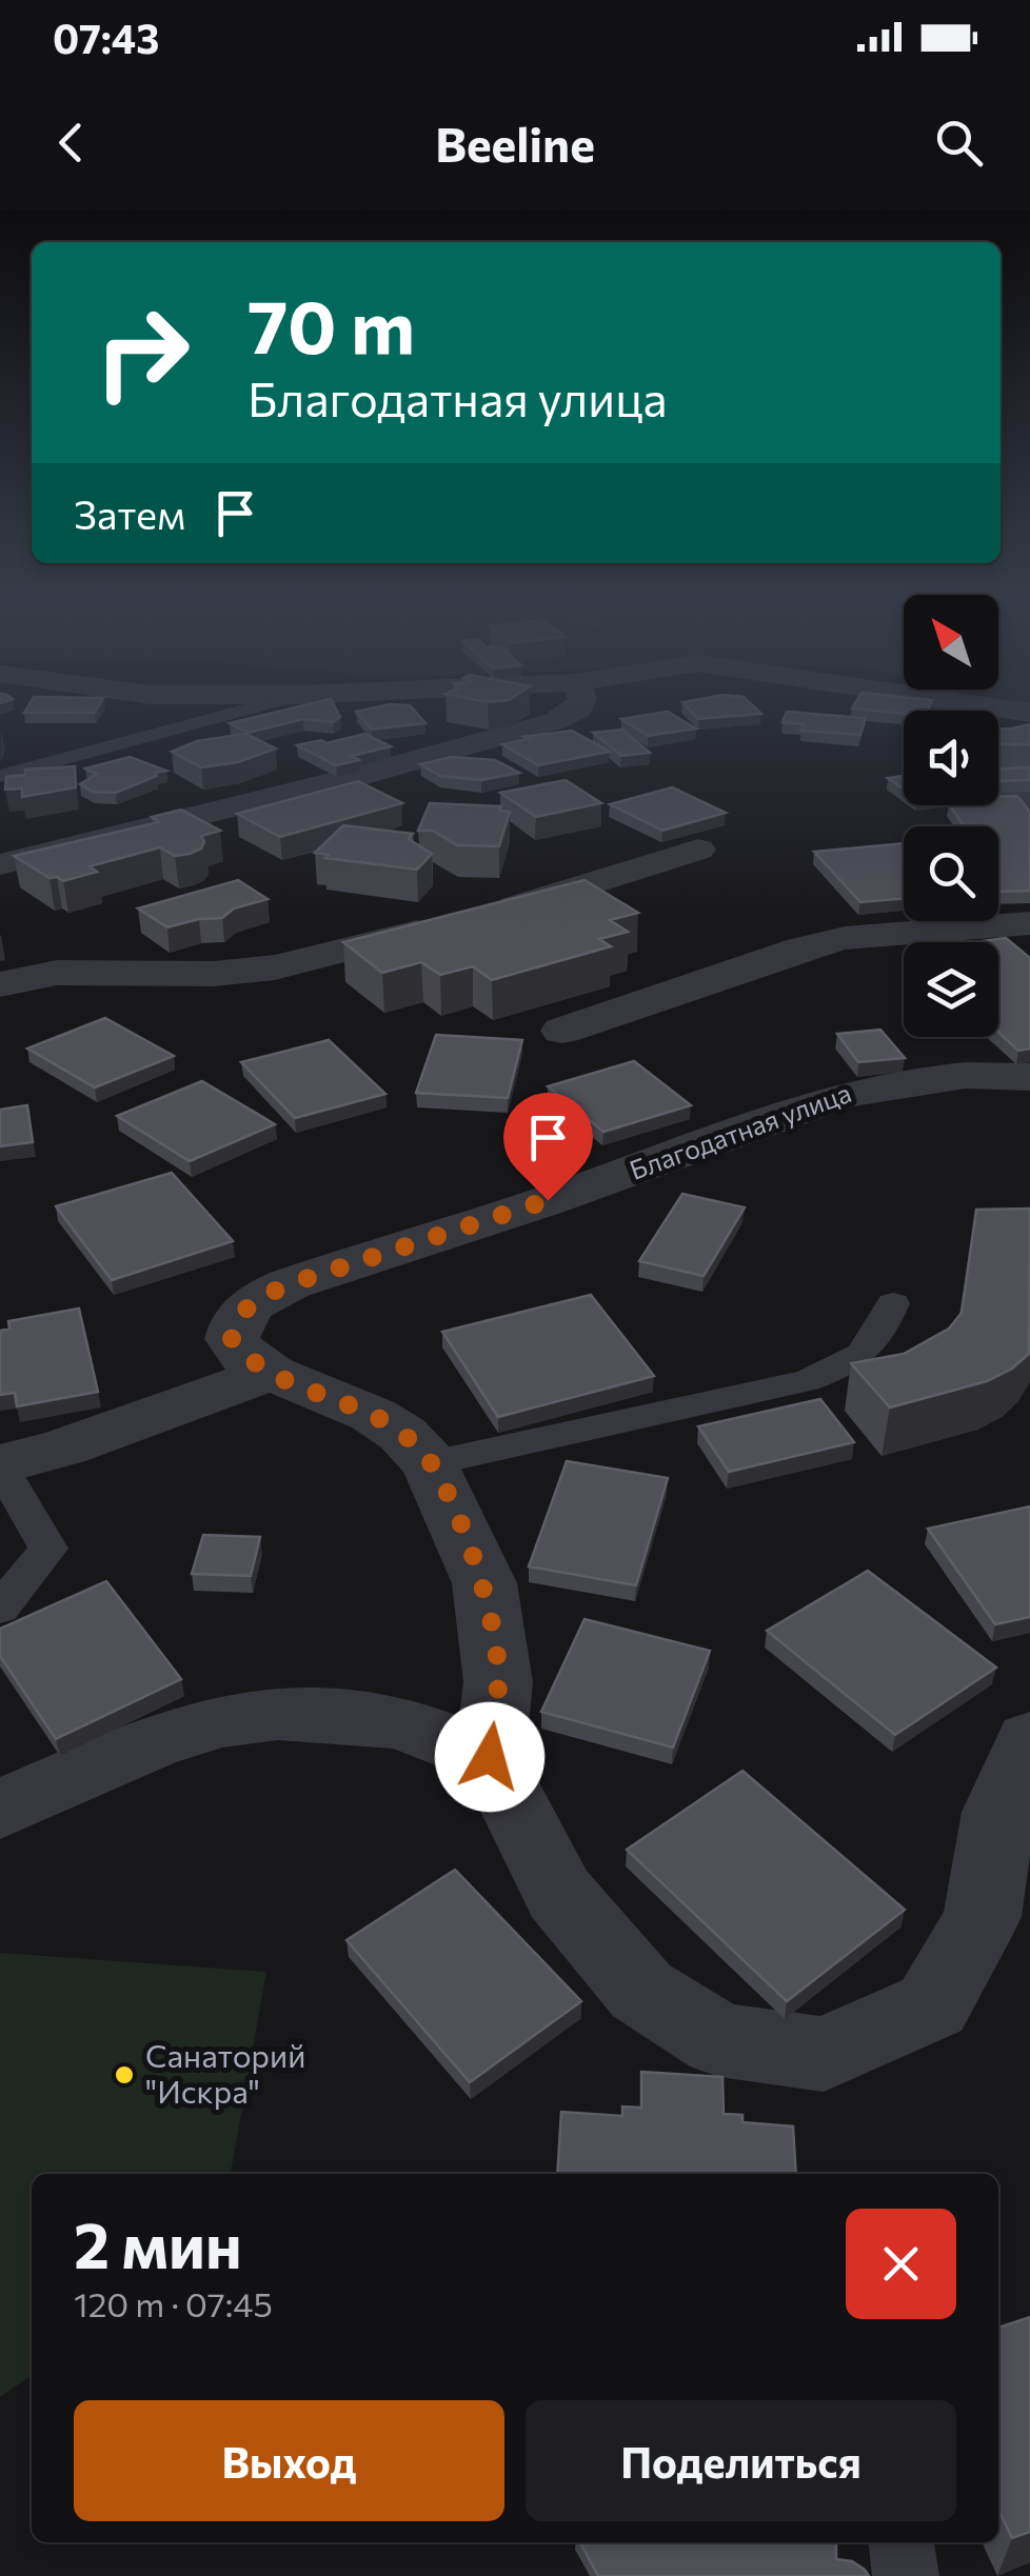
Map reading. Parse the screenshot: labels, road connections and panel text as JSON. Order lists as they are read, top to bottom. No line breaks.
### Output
{"streets":{"street":["Благодатная улица"]},"places":["Санаторий \"Искра\""],"north":"top left","page":{"status":"07:43","header":"Beeline","turn":["70 m","Благодатная улица"],"then":"Затем","heading":["2 мин","120 m · 07:45"],"buttons":["Выход","Поделиться"]}}
